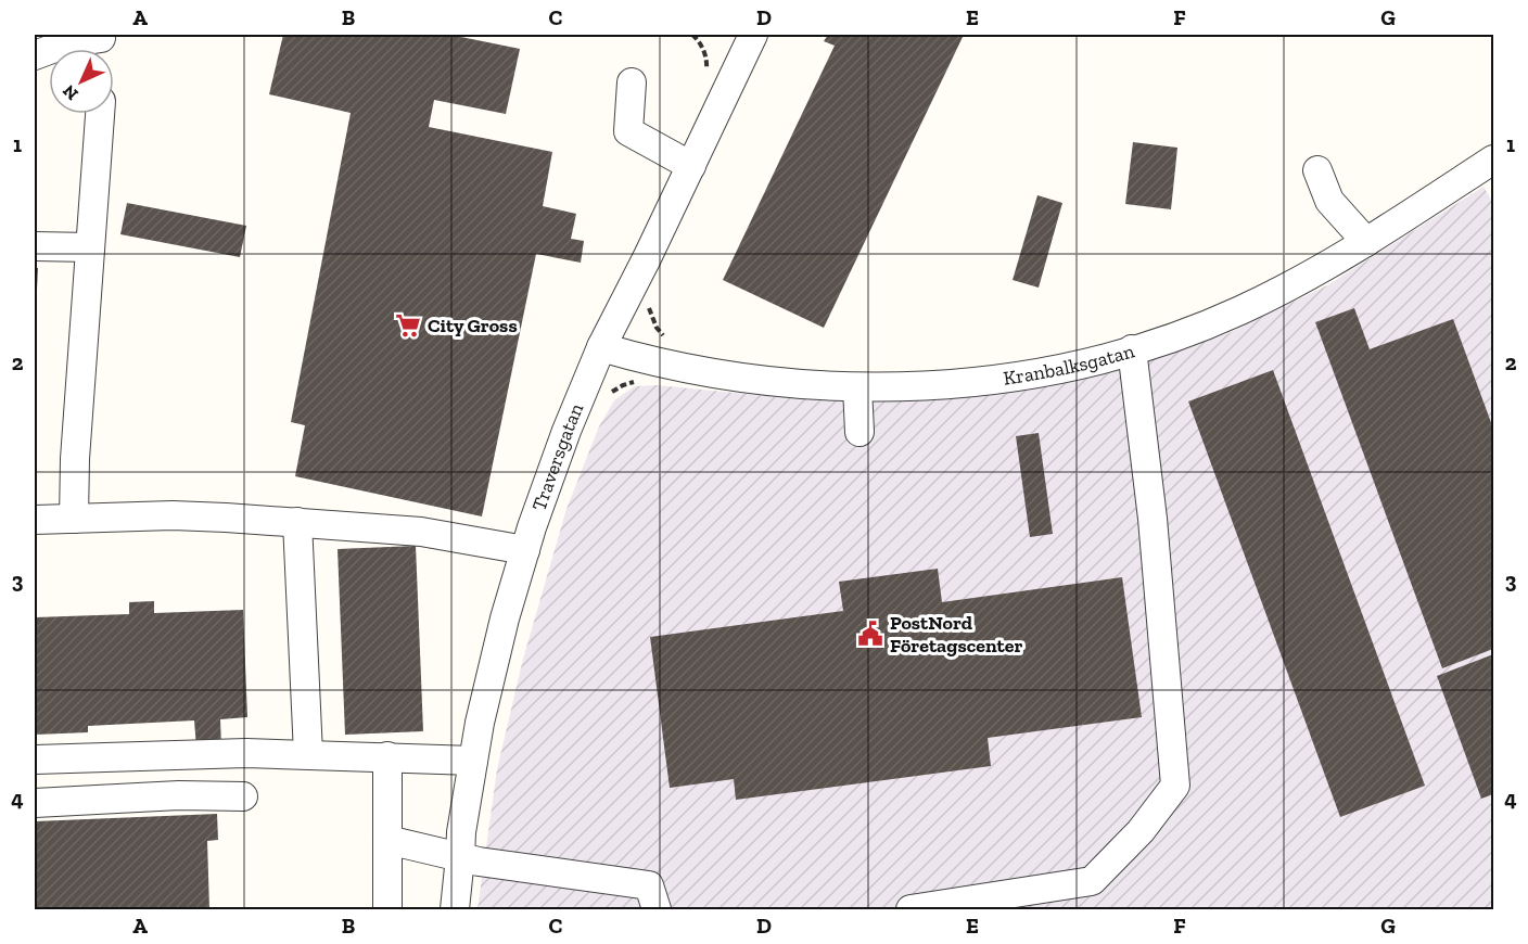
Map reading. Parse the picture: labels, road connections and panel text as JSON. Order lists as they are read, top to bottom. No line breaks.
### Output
{"streets":{"street":["Kranbalksgatan","Traversgatan"]},"crossings":[["Kranbalksgatan","Traversgatan"]],"places":{"supermarket":["City Gross"],"public building":["PostNord Företagscenter"]},"north":"bottom left","grid":{"columns":["A","B","C","D","E","F","G"],"rows":["1","2","3","4"]}}
